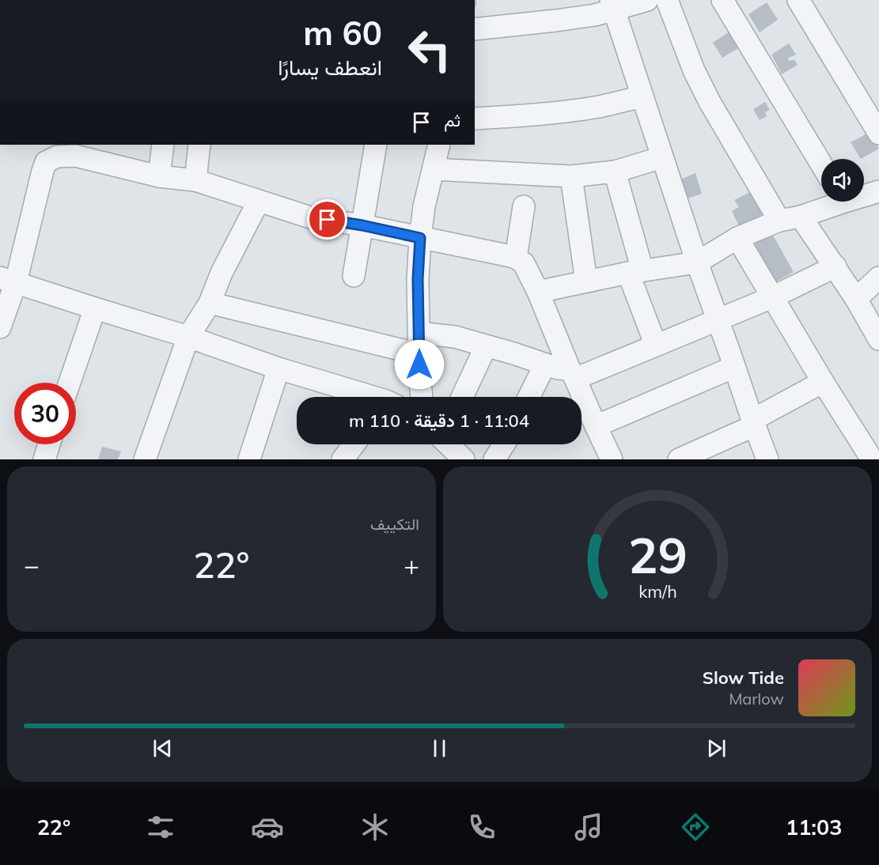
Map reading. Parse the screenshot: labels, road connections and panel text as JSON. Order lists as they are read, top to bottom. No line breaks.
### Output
{"page":{"turn":["60 m","انعطف يسارًا"],"then":"ثم","limit":"30","trip":"11:04 · 1 دقيقة · 110 m","tile":"التكييف","heat":["−","22°","+"],"song":["Slow Tide","Marlow"],"tabs":["11:03","22°"],"gauge":["29","km/h"]}}
